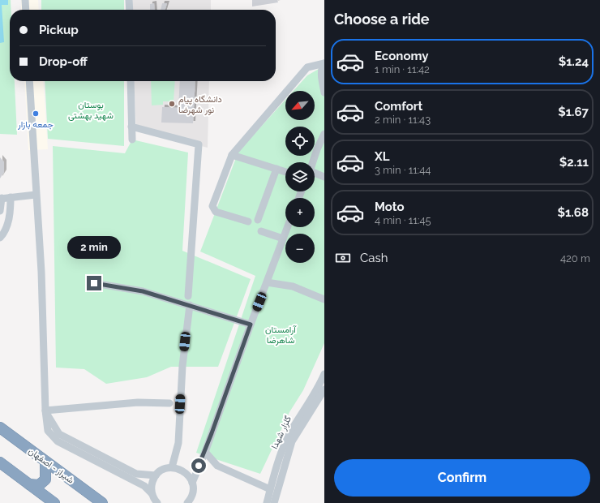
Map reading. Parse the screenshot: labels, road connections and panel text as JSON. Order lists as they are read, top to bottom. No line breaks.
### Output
{"streets":{"highway":["شیراز - اصفهان"],"street":["گلزار شهدا"]},"parks":["بوستان شهید بهشتی","آرامستان شاهرضا"],"places":["دانشگاه پیام نور شهرضا","جمعه بازار"],"north":"bottom left","page":{"heading":"Choose a ride","banner":["Pickup","Drop-off"],"list":[{"name":"Economy","note":"1 min · 11:42","value":"$1.24"},{"name":"Comfort","note":"2 min · 11:43","value":"$1.67"},{"name":"XL","note":"3 min · 11:44","value":"$2.11"},{"name":"Moto","note":"4 min · 11:45","value":"$1.68"}],"map_buttons":["+","−"],"bubble":"2 min","pay":["Cash","420 m"],"buttons":"Confirm"}}
